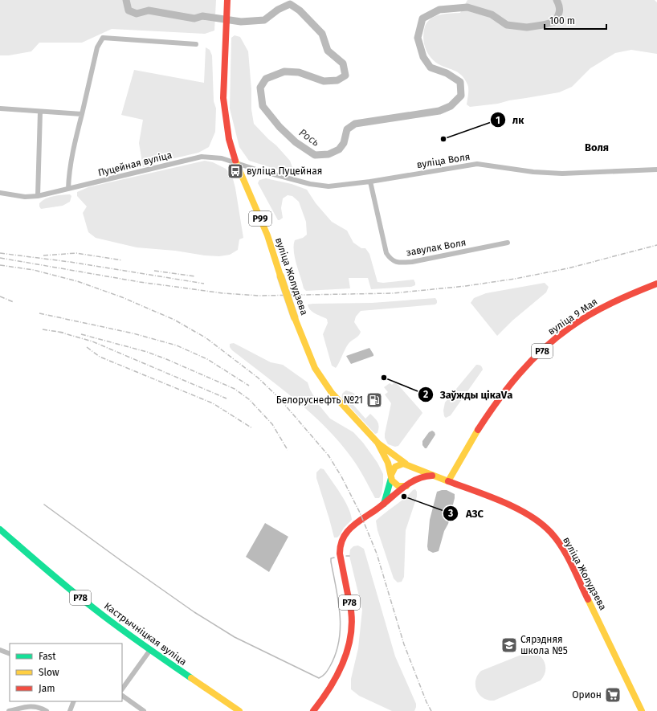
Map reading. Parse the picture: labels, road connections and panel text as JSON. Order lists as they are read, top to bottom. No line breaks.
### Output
{"streets":{"main road":["Р99","вуліца Жолудзева","вуліца 9 Мая","Р78","Кастрычніцкая вуліца"],"street":["вуліца Воля","Пуцейная вуліца","завулак Воля"]},"crossings":[["вуліца Воля","Пуцейная вуліца"],["вуліца Воля","завулак Воля"],["вуліца Воля","вуліца Жолудзева"],["Пуцейная вуліца","вуліца Жолудзева"],["Р99","вуліца Жолудзева"],["Р99","Р78"],["вуліца Жолудзева","вуліца 9 Мая"],["вуліца Жолудзева","Р78"]],"districts":["Воля"],"water":["Рось"],"places":{"other":["лк","Заўжды цікаVа","АЗС"],"bus stop":["вуліца Пуцейная"],"fuel station":["Белоруснефть №21"],"school or university":["Сярэдняя школа №5"],"supermarket":["Орион"]},"legend":["Fast","Slow","Jam"],"scale_bar":"100 m"}
